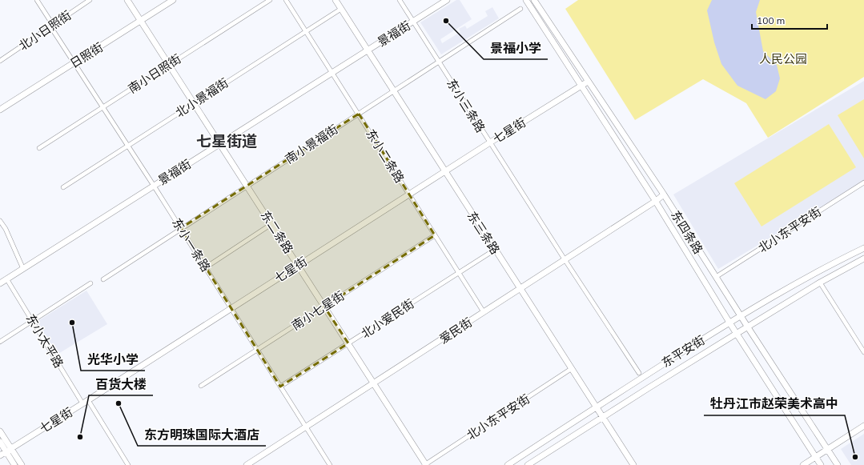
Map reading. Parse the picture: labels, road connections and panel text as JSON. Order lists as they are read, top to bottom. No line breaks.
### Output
{"streets":{"street":["北小日照街","景福街","日照街","南小日照街","北小景福街","东小三条路","七星街","南小景福街","东小二条路","北小东平安街","东二条路","东四条路","东三条路","东小一条路","南小七星街","北小爱民街","爱民街","东小太平路","东平安街"]},"crossings":[["北小日照街","东小一条路"],["景福街","东小三条路"],["景福街","东小二条路"],["景福街","东二条路"],["景福街","东三条路"],["景福街","东小一条路"],["景福街","东小太平路"],["日照街","东二条路"],["日照街","东小一条路"],["南小日照街","东二条路"],["南小日照街","东小一条路"],["北小景福街","东小二条路"],["北小景福街","东二条路"],["北小景福街","东三条路"],["北小景福街","东小一条路"],["东小三条路","七星街"],["东小三条路","南小景福街"],["东小三条路","爱民街"],["七星街","东小二条路"],["七星街","东二条路"],["七星街","东四条路"],["七星街","东三条路"],["七星街","东小一条路"],["七星街","东小太平路"],["南小景福街","东小二条路"],["南小景福街","东二条路"],["南小景福街","东三条路"],["南小景福街","东小一条路"],["东小二条路","南小七星街"],["东小二条路","北小爱民街"],["东小二条路","爱民街"],["北小东平安街","东二条路"],["北小东平安街","东四条路"],["北小东平安街","东三条路"],["东二条路","南小七星街"],["东二条路","北小爱民街"],["东二条路","爱民街"],["东四条路","爱民街"],["东四条路","东平安街"],["东三条路","北小爱民街"],["东三条路","爱民街"],["东三条路","东平安街"],["东小一条路","南小七星街"],["东小一条路","北小爱民街"],["东小一条路","爱民街"]],"districts":["七星街道"],"parks":["人民公园"],"places":["景福小学","光华小学","东方明珠国际大酒店","百货大楼","牡丹江市赵荣美术高中"],"scale_bar":"100 m"}
